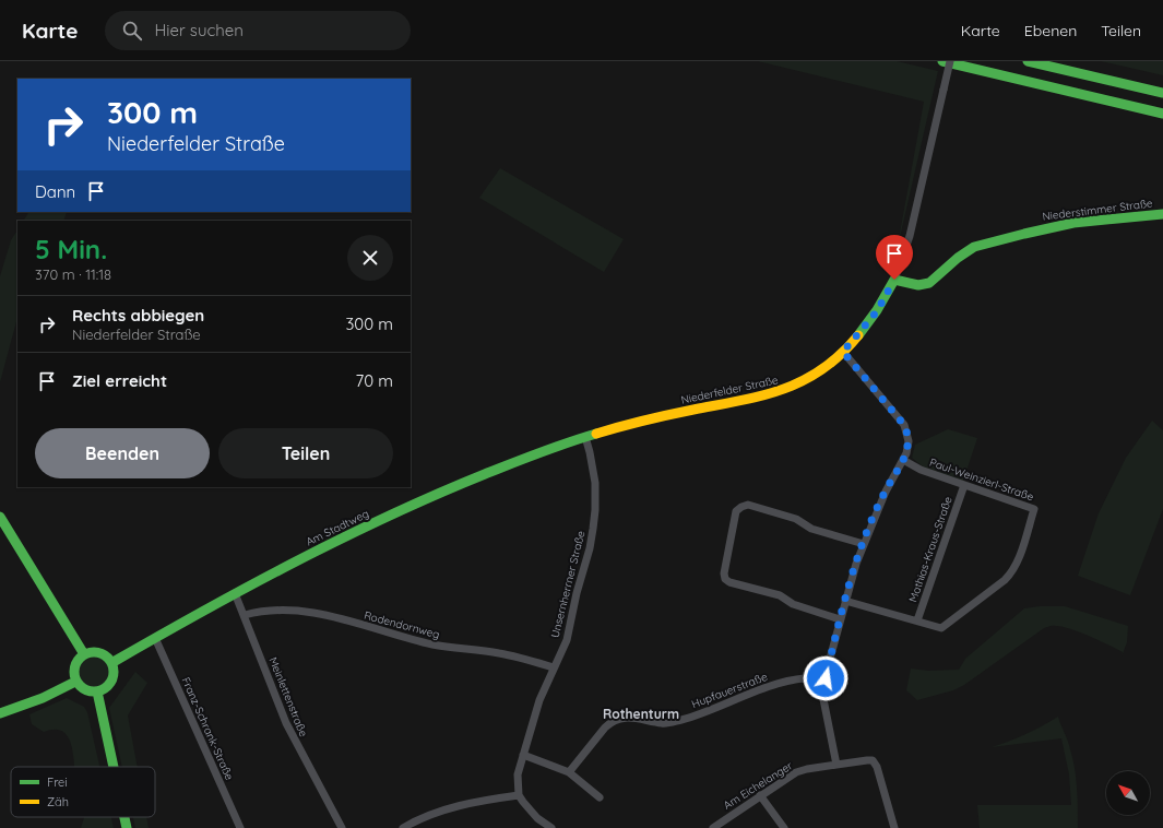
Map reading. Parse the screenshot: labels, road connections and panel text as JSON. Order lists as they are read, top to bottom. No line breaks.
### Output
{"streets":{"main road":["Niederstimmer Straße","Niederfelder Straße","Am Stadtweg"],"street":["Paul-Weinzierl-Straße","Mathias-Kraus-Straße","Unsernherrner Straße","Rodendornweg","Hupfauerstraße","Meinlettenstraße","Franz-Schrank-Straße","Am Eichelanger"]},"crossings":[["Niederstimmer Straße","Niederfelder Straße"],["Niederfelder Straße","Am Stadtweg"],["Niederfelder Straße","Unsernherrner Straße"],["Paul-Weinzierl-Straße","Mathias-Kraus-Straße"],["Am Stadtweg","Unsernherrner Straße"],["Am Stadtweg","Meinlettenstraße"],["Am Stadtweg","Franz-Schrank-Straße"],["Unsernherrner Straße","Rodendornweg"],["Rodendornweg","Meinlettenstraße"]],"districts":["Rothenturm"],"legend":["Frei","Zäh"],"north":"top left","page":{"header":"Karte","search":"Hier suchen","nav":["Karte","Ebenen","Teilen"],"turn":["300 m","Niederfelder Straße"],"then":"Dann","heading":["5 Min.","370 m · 11:18"],"list":[{"name":"Rechts abbiegen","note":"Niederfelder Straße","value":"300 m"},{"name":"Ziel erreicht","value":"70 m"}],"buttons":["Beenden","Teilen"]}}
